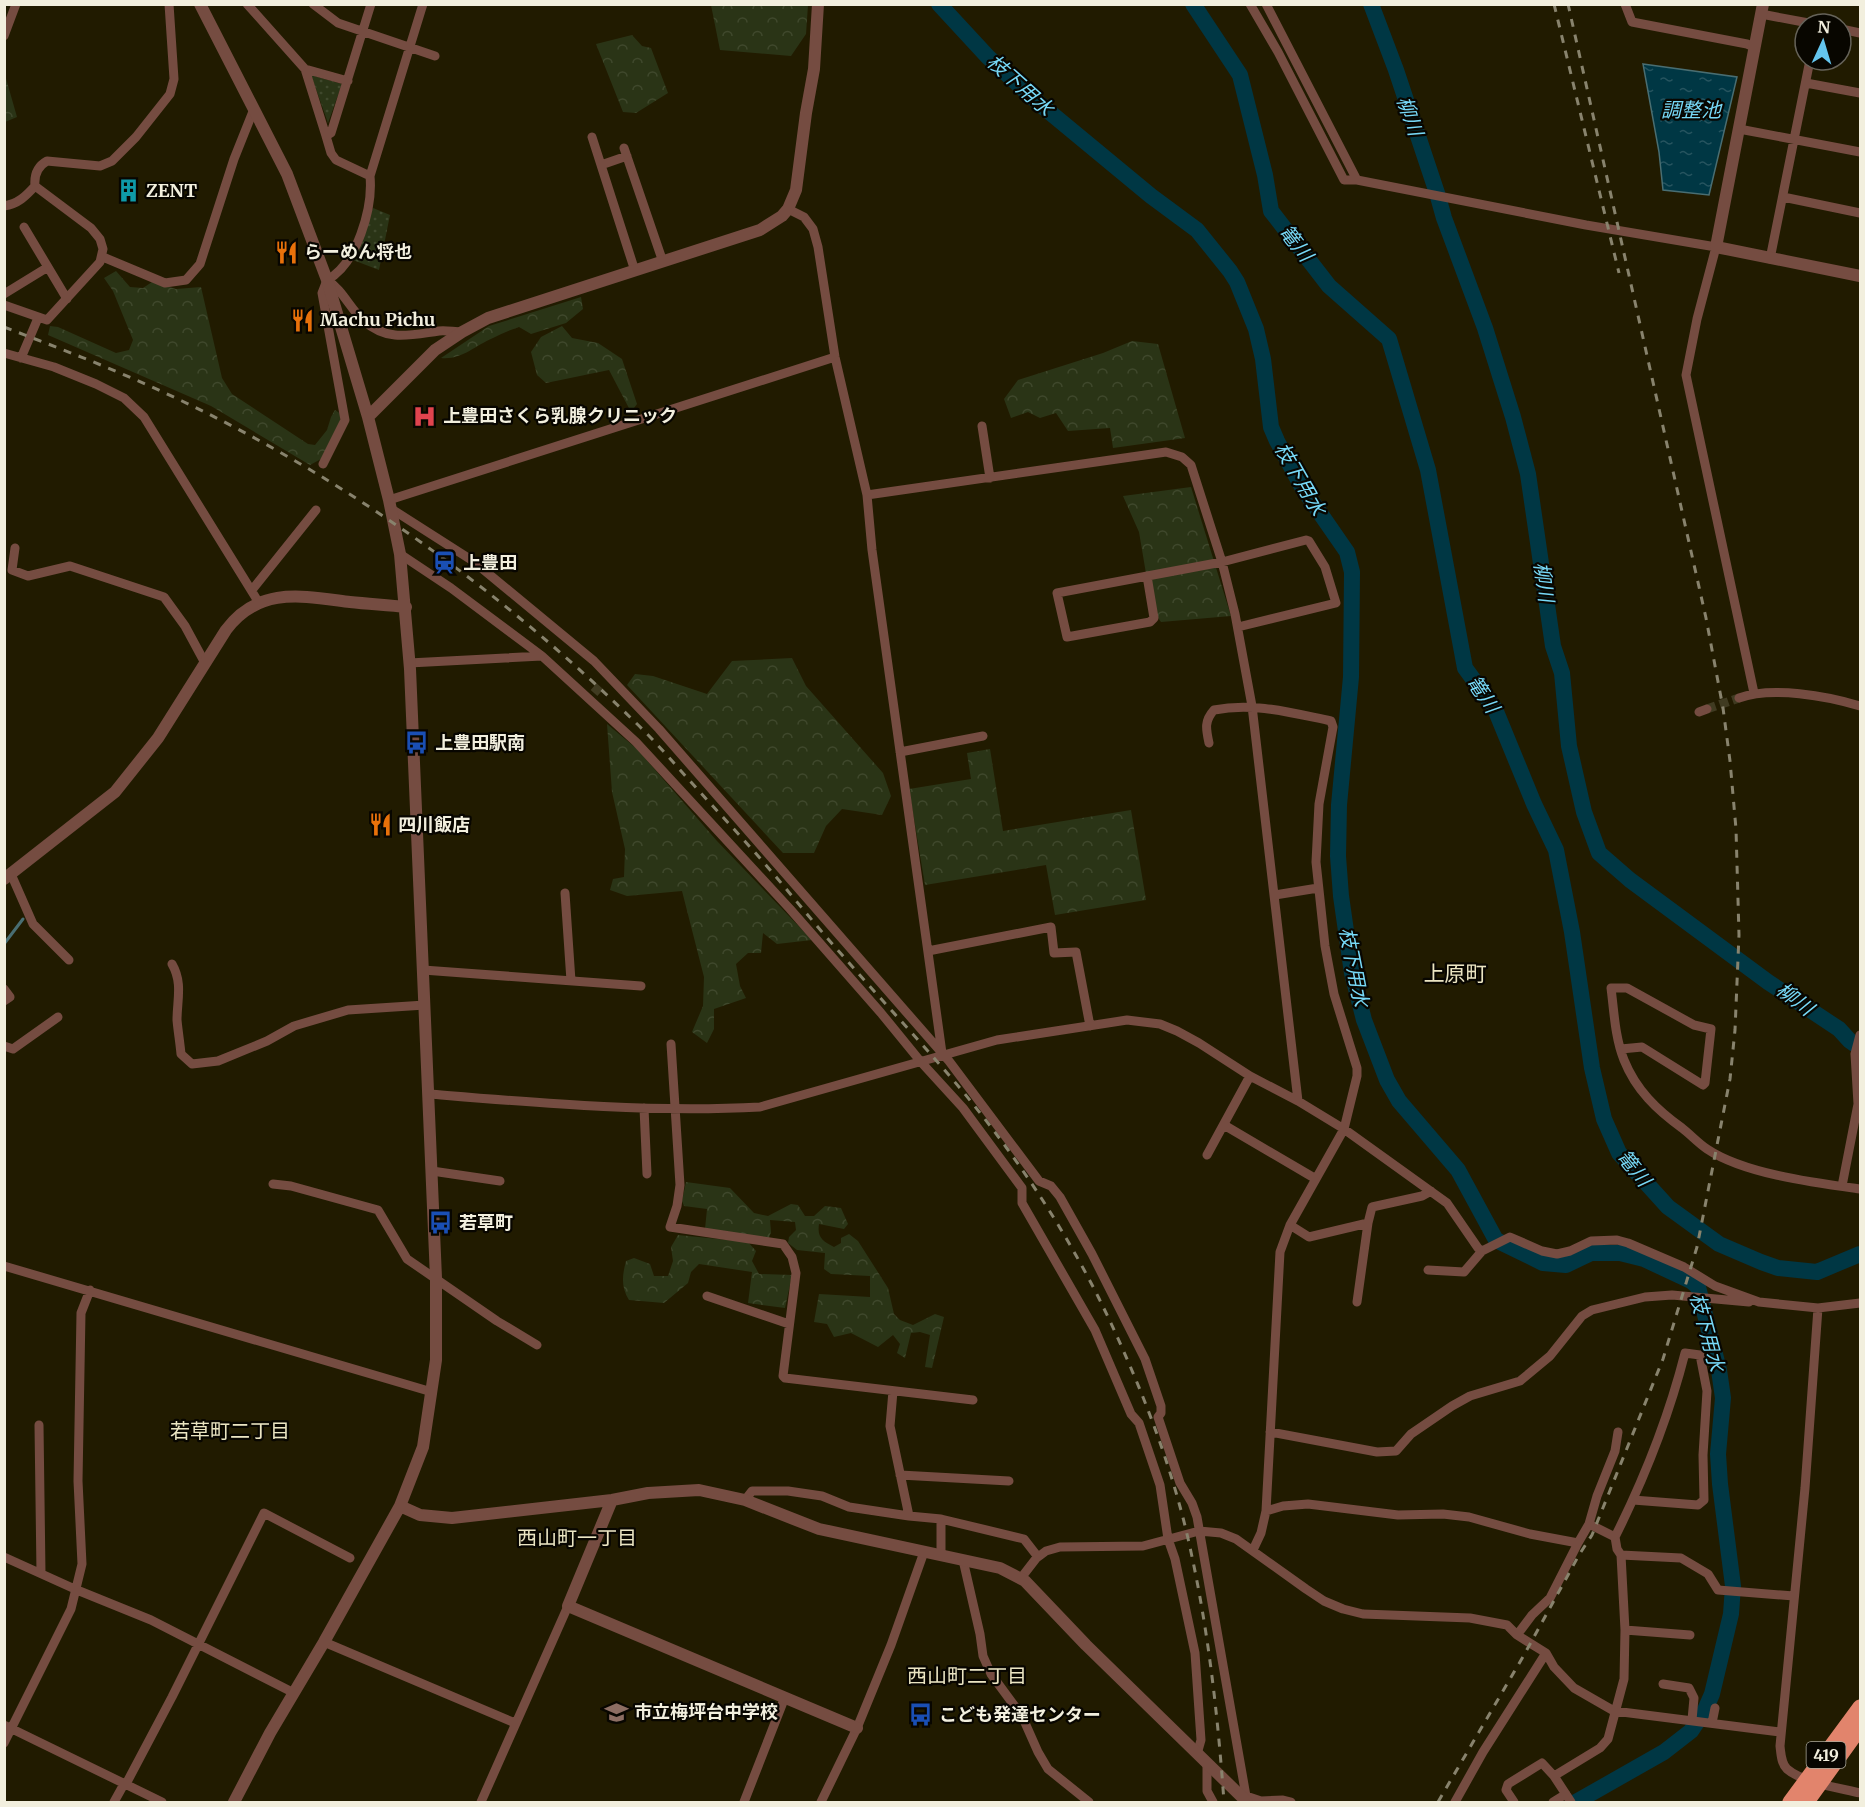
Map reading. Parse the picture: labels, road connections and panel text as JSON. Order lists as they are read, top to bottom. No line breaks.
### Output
{"streets":{"highway":["419"]},"districts":["上原町","若草町二丁目","西山町一丁目","西山町二丁目"],"water":["枝下用水","調整池","柳川","篭川"],"places":{"building":["ZENT"],"restaurant":["らーめん将也","Machu Pichu","四川飯店"],"hospital":["上豊田さくら乳腺クリニック"],"station":["上豊田"],"bus stop":["上豊田駅南","若草町","こども発達センター"],"school or university":["市立梅坪台中学校"]},"north":"top"}
